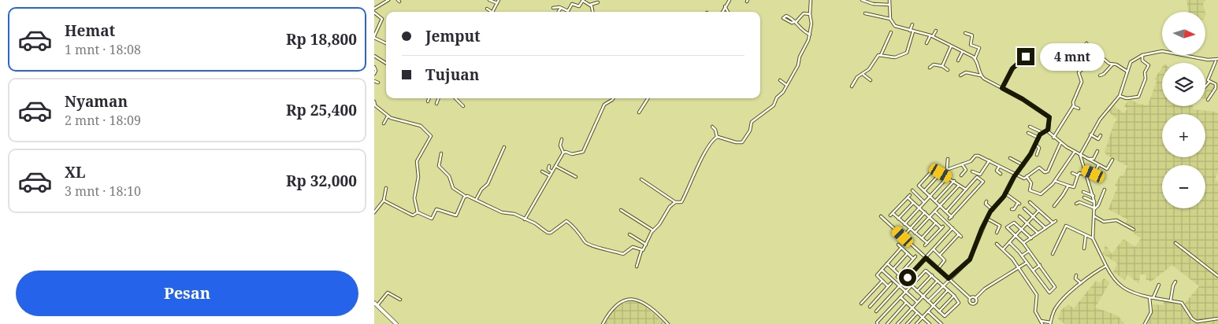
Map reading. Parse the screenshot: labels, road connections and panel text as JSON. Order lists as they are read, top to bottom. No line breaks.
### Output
{"north":"right","page":{"list":[{"name":"Hemat","note":"1 mnt · 18:08","value":"Rp 18,800"},{"name":"Nyaman","note":"2 mnt · 18:09","value":"Rp 25,400"},{"name":"XL","note":"3 mnt · 18:10","value":"Rp 32,000"}],"map_buttons":["+","−"],"banner":["Jemput","Tujuan"],"bubble":"4 mnt","buttons":"Pesan"}}
